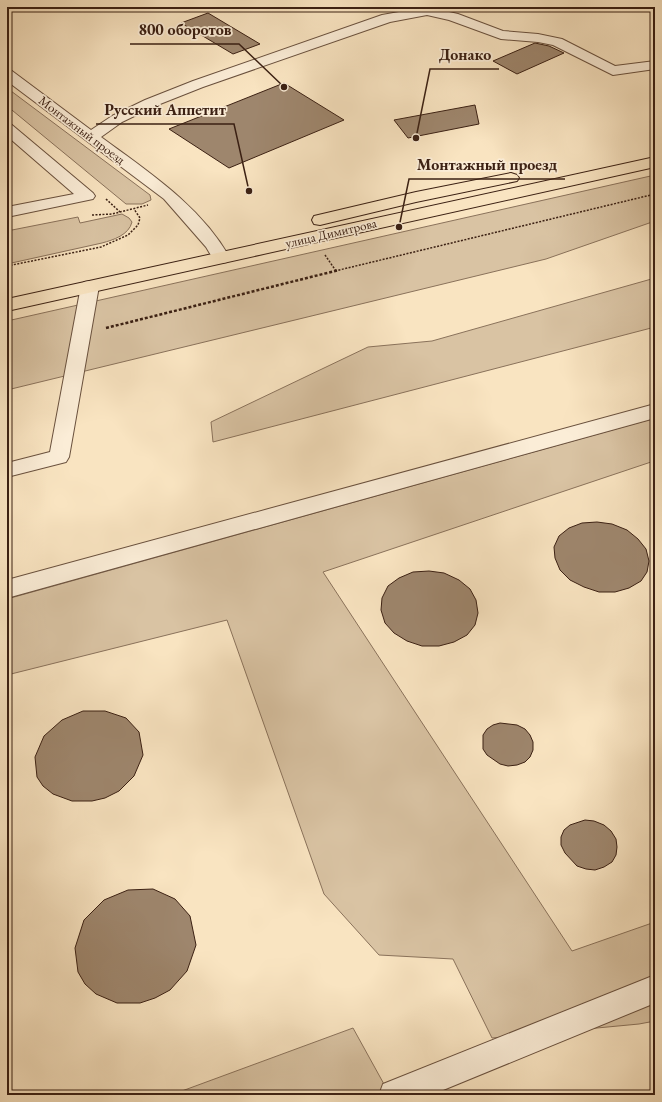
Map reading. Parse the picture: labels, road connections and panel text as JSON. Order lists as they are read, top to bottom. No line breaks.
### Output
{"streets":{"main road":["улица Димитрова"],"street":["Монтажный проезд"]},"crossings":[["Монтажный проезд","улица Димитрова"]],"places":["800 оборотов","Донако","Русский Аппетит","Монтажный проезд"]}
